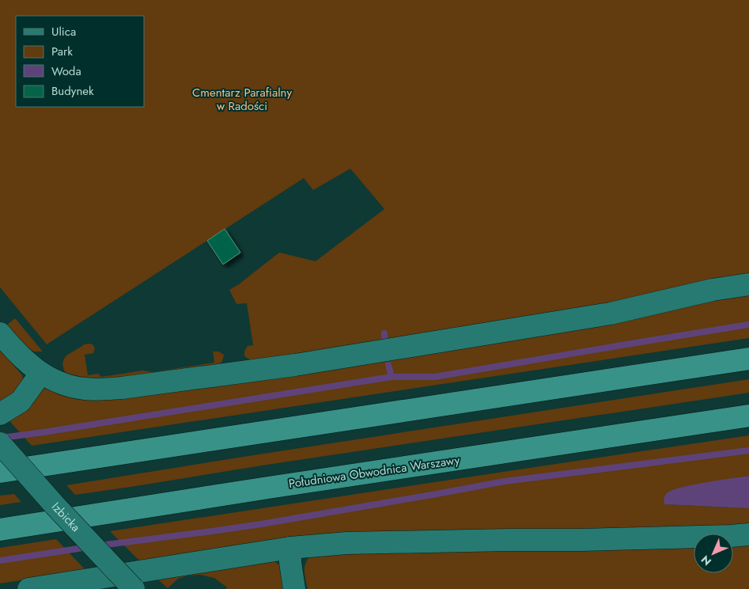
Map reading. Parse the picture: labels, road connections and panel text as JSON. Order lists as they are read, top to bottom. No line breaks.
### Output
{"streets":{"highway":["Południowa Obwodnica Warszawy"],"street":["Izbicka"]},"parks":["Cmentarz Parafialny w Radości"],"legend":["Ulica","Park","Woda","Budynek"],"north":"bottom left"}
